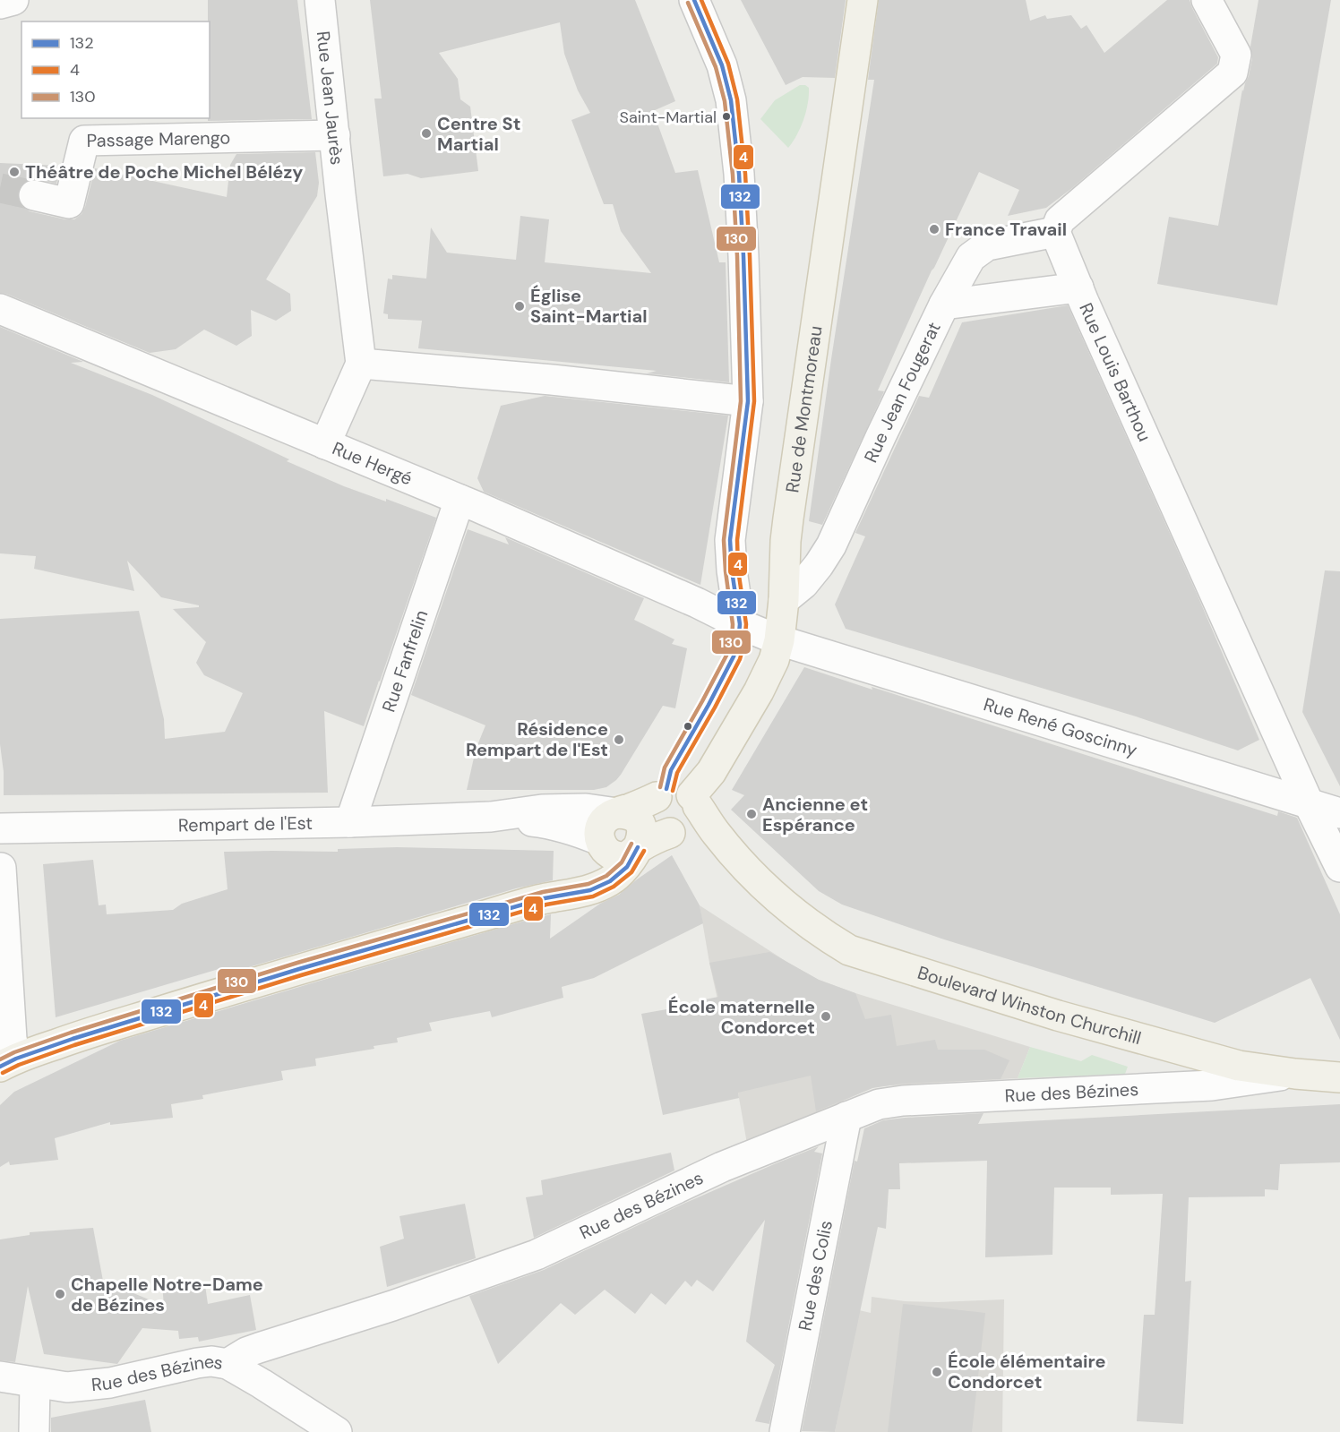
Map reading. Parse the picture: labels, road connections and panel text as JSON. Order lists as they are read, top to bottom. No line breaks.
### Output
{"streets":{"main road":["Rue de Montmoreau","Boulevard Winston Churchill"],"street":["Rue Jean Jaurès","Passage Marengo","Rue Louis Barthou","Rue Jean Fougerat","Rue Hergé","Rue Fanfrelin","Rue René Goscinny","Rempart de l'Est","Rue des Bézines","Rue des Colis"]},"crossings":[["Rue Jean Jaurès","Passage Marengo"],["Rue Louis Barthou","Rue Jean Fougerat"],["Rue Louis Barthou","Rue René Goscinny"],["Rue Jean Fougerat","Rue de Montmoreau"],["Rue de Montmoreau","Rue René Goscinny"],["Rue de Montmoreau","Boulevard Winston Churchill"],["Rue Hergé","Rue Fanfrelin"],["Rue Hergé","Rue René Goscinny"],["Rue Fanfrelin","Rempart de l'Est"],["Boulevard Winston Churchill","Rue des Bézines"],["Rue des Bézines","Rue des Colis"]],"places":["Saint-Martial","Centre St Martial","Théâtre de Poche Michel Bélézy","France Travail","Église Saint-Martial","Résidence Rempart de l'Est","Ancienne et Espérance","École maternelle Condorcet","Chapelle Notre-Dame de Bézines","École élémentaire Condorcet"],"lines":["transit line 132","transit line 4","transit line 130"],"legend":["132","4","130"]}
